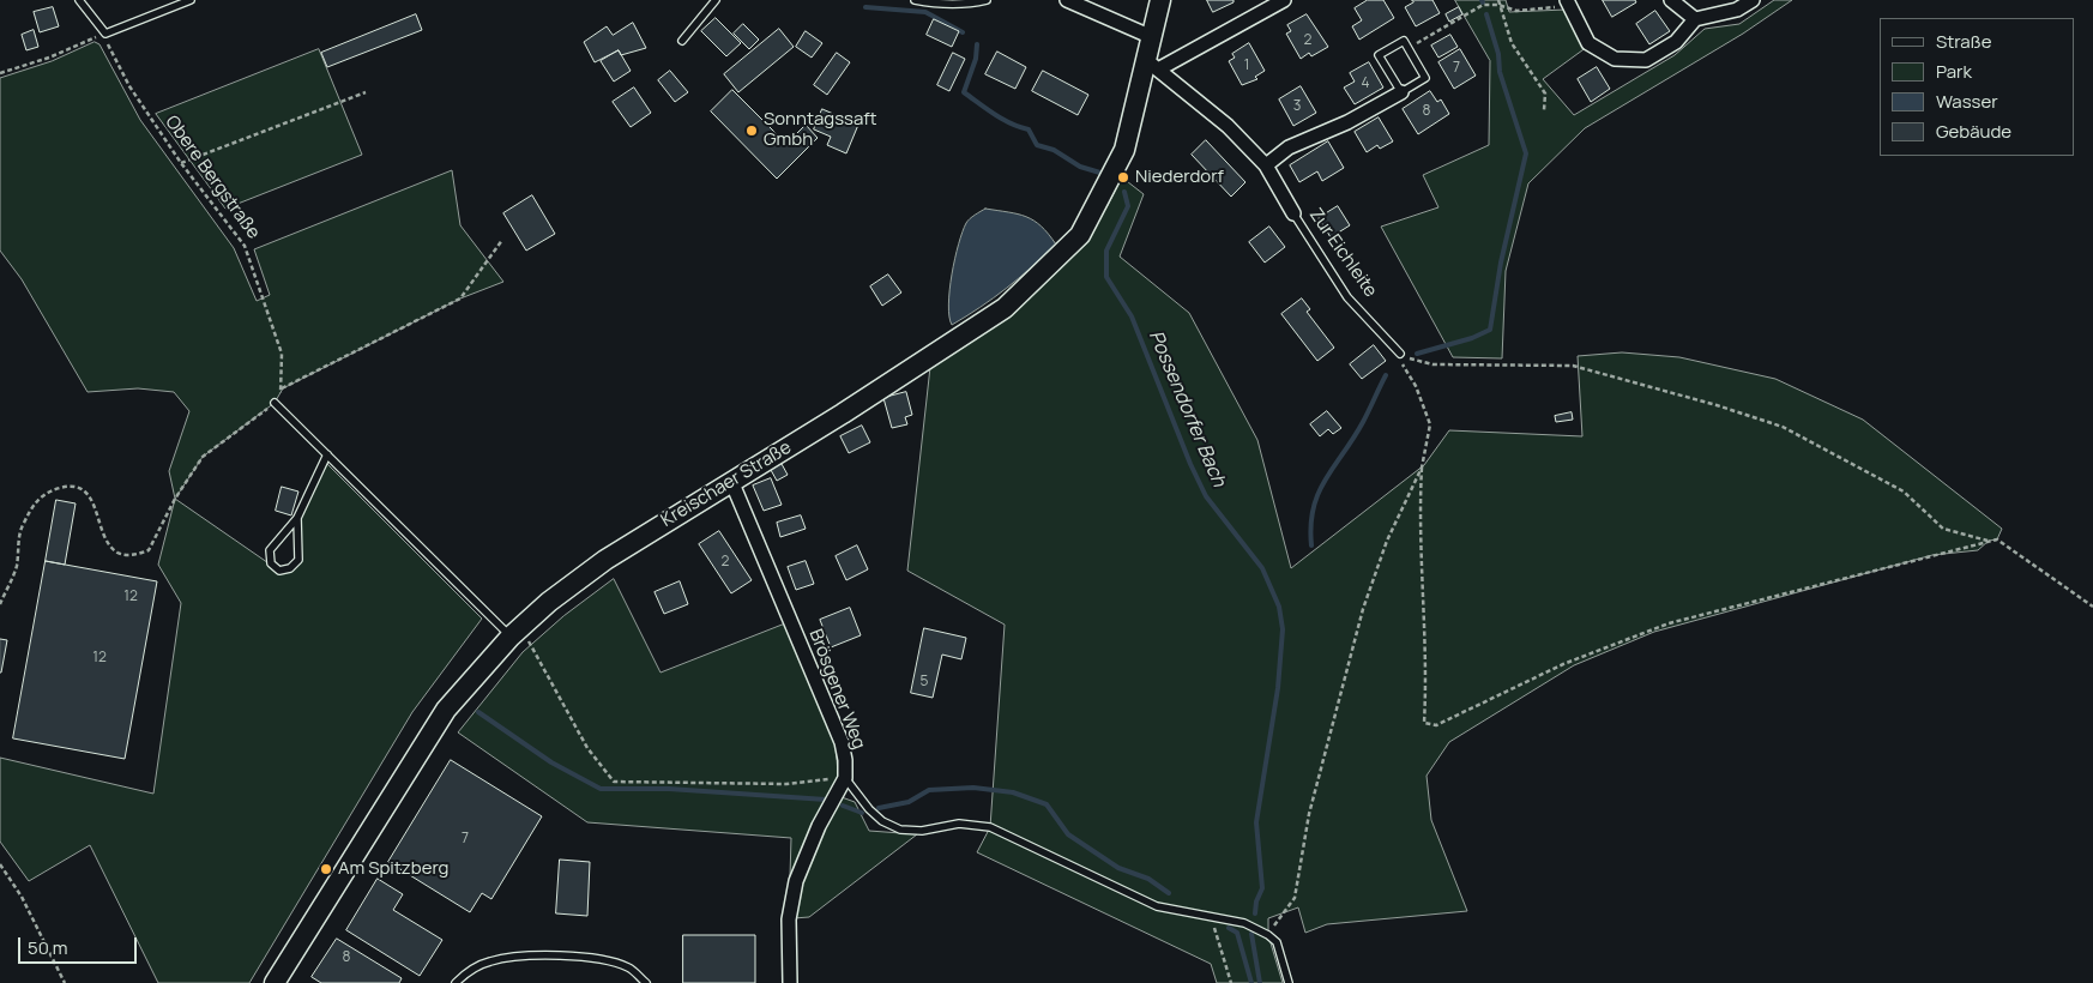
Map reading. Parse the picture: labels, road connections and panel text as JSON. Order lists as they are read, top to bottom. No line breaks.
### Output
{"streets":{"main road":["Kreischaer Straße"],"street":["Zur Eichleite","Brösgener Weg"],"path":["Obere Bergstraße"]},"crossings":[["Zur Eichleite","Kreischaer Straße"],["Kreischaer Straße","Brösgener Weg"]],"water":["Possendorfer Bach"],"places":["Sonntagssaft Gmbh","Niederdorf","Am Spitzberg"],"house_numbers":["2","1","7","4","3","8","2","12","12","5","7","8"],"legend":["Straße","Park","Wasser","Gebäude"],"scale_bar":"50 m"}
